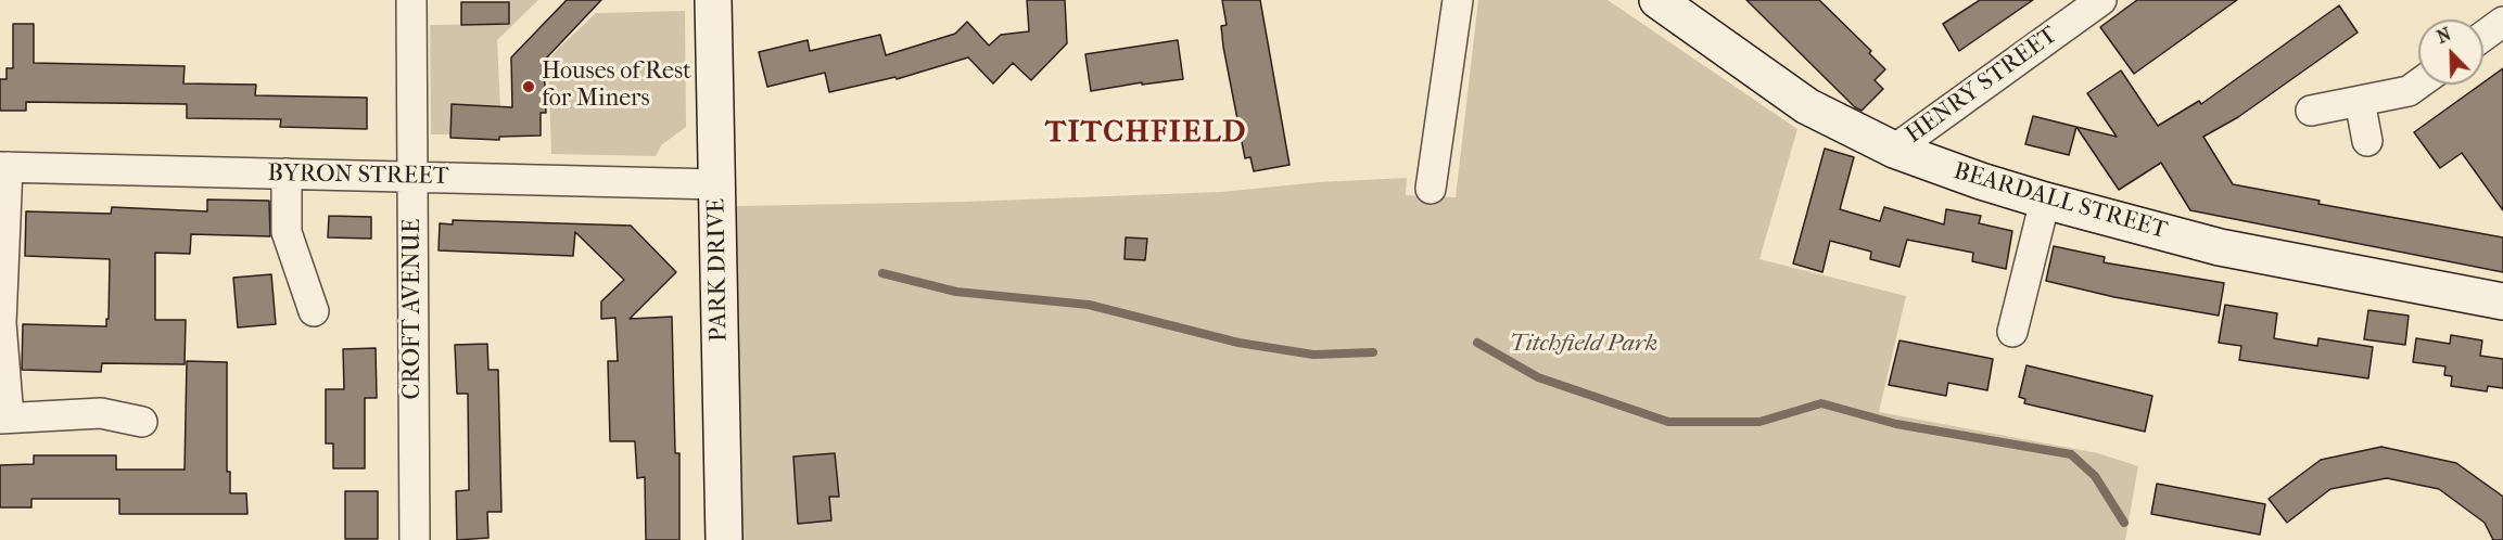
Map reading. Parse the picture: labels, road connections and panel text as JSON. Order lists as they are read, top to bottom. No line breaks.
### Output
{"streets":{"street":["HENRY STREET","BYRON STREET","BEARDALL STREET","PARK DRIVE","CROFT AVENUE"]},"crossings":[["HENRY STREET","BEARDALL STREET"],["BYRON STREET","PARK DRIVE"],["BYRON STREET","CROFT AVENUE"]],"districts":["TITCHFIELD"],"parks":["Titchfield Park"],"places":["Houses of Rest for Miners"],"north":"top left"}
